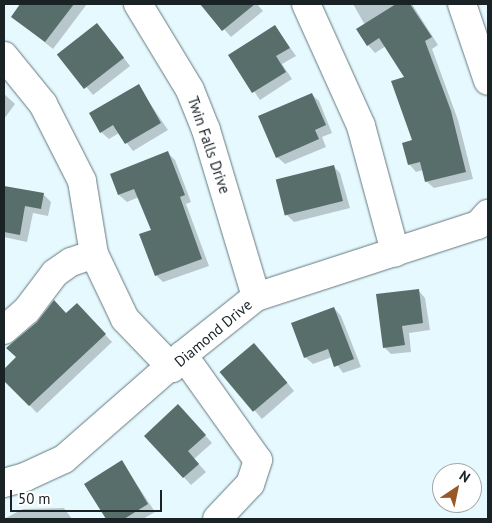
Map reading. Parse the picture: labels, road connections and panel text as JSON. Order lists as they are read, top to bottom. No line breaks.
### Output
{"streets":{"street":["Twin Falls Drive","Diamond Drive"]},"crossings":[["Twin Falls Drive","Diamond Drive"]],"scale_bar":"50 m","north":"top right"}
